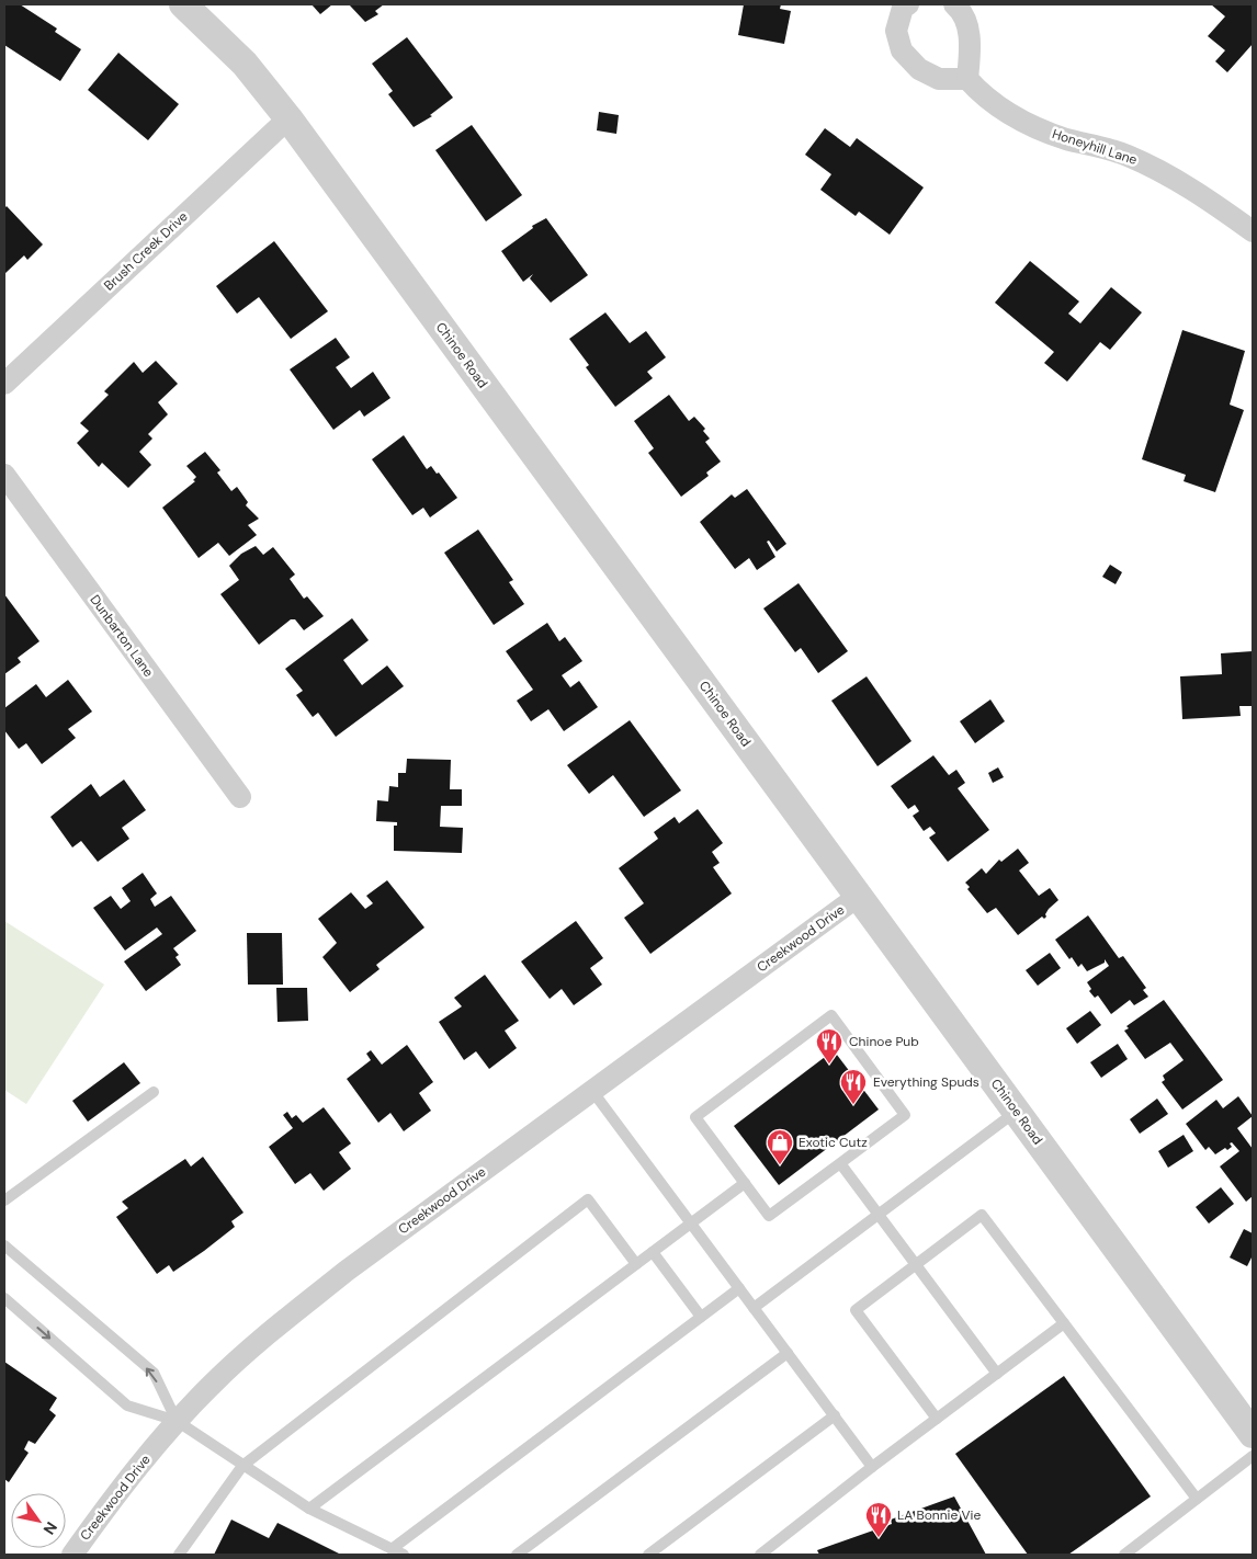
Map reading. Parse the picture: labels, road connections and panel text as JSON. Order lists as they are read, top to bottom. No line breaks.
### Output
{"streets":{"street":["Honeyhill Lane","Brush Creek Drive","Chinoe Road","Dunbarton Lane","Creekwood Drive"]},"crossings":[["Brush Creek Drive","Chinoe Road"],["Chinoe Road","Creekwood Drive"]],"places":{"restaurant":["Chinoe Pub","Everything Spuds","LA Bonnie Vie"],"shop":["Exotic Cutz"]},"north":"bottom right"}
